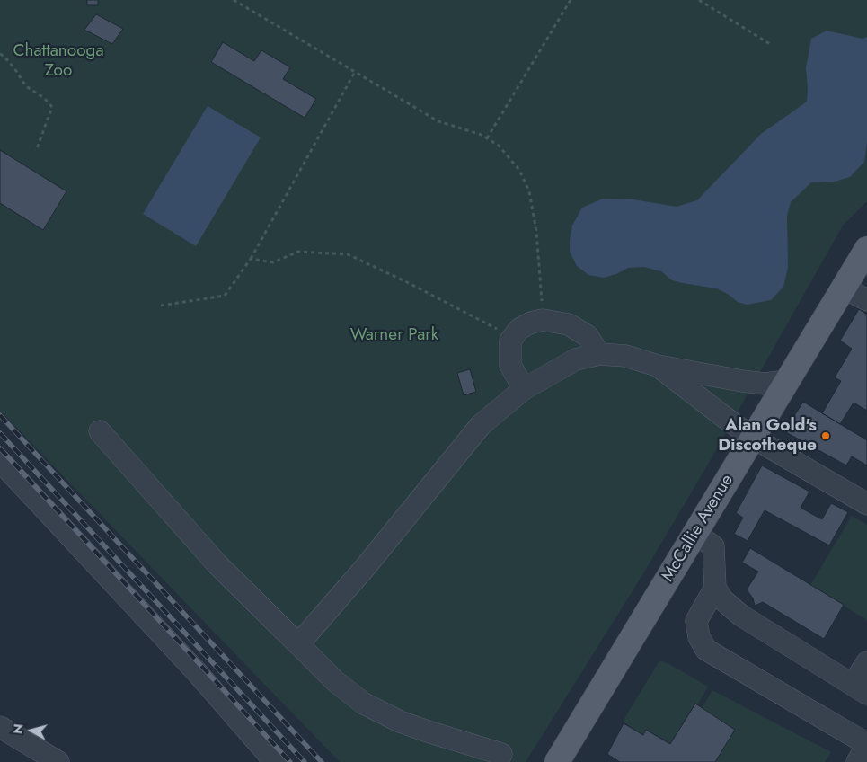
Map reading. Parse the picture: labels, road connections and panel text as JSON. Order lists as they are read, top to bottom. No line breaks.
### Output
{"streets":{"main road":["McCallie Avenue"]},"parks":["Chattanooga Zoo","Warner Park"],"places":["Alan Gold's Discotheque"],"north":"left"}
